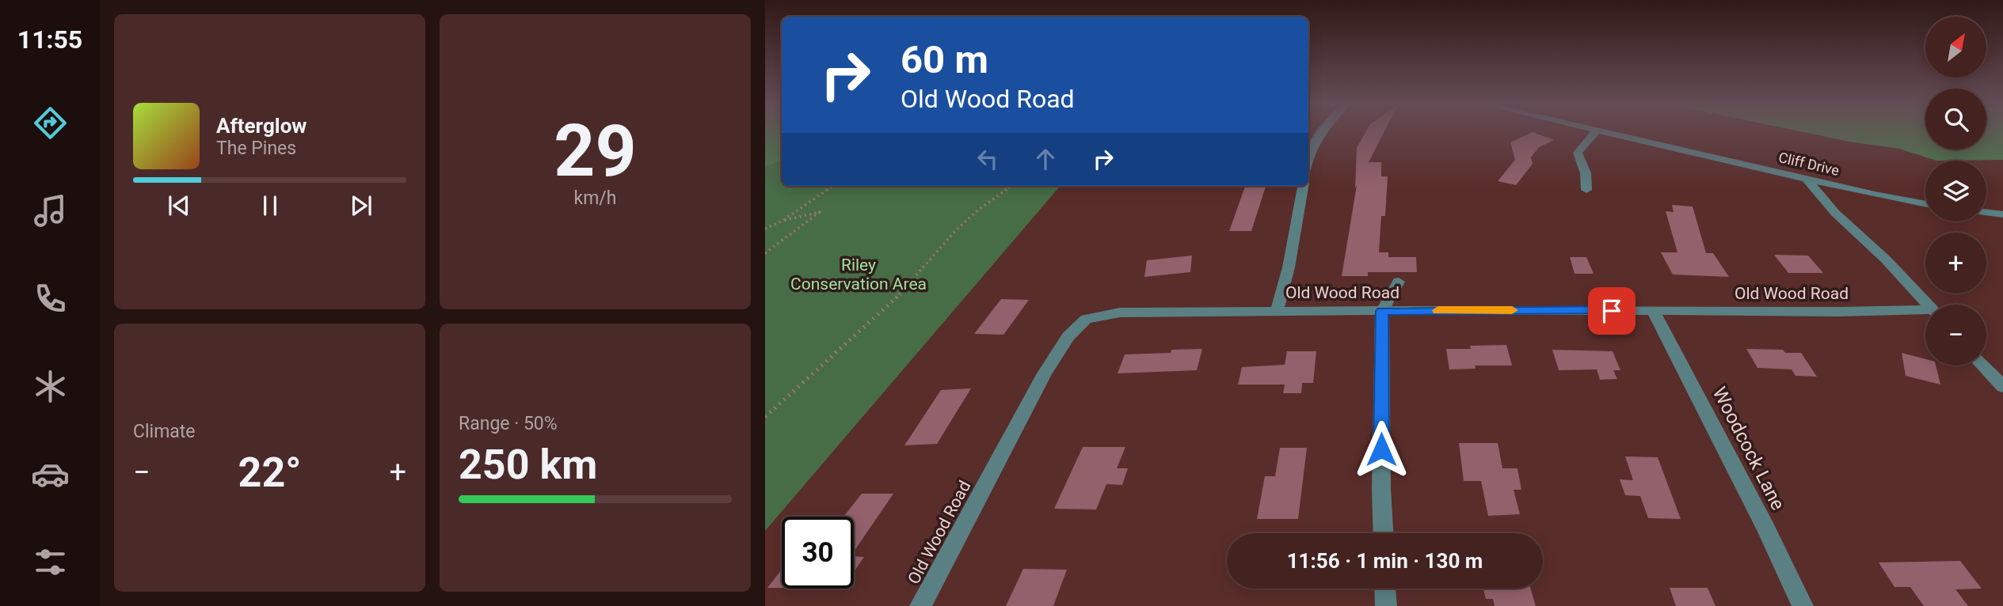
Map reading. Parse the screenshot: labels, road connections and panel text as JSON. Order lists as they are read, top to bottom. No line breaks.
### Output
{"streets":{"street":["Cliff Drive","Old Wood Road","Woodcock Lane"]},"crossings":[["Old Wood Road","Woodcock Lane"]],"parks":["Riley Conservation Area"],"north":"top right","page":{"tabs":"11:55","tile":[["29","km/h"],"Climate",["Range · 50%","250 km"]],"map_buttons":["+","−"],"turn":["60 m","Old Wood Road"],"song":["Afterglow","The Pines"],"heat":["−","22°","+"],"limit":"30","trip":"11:56 · 1 min · 130 m"}}
